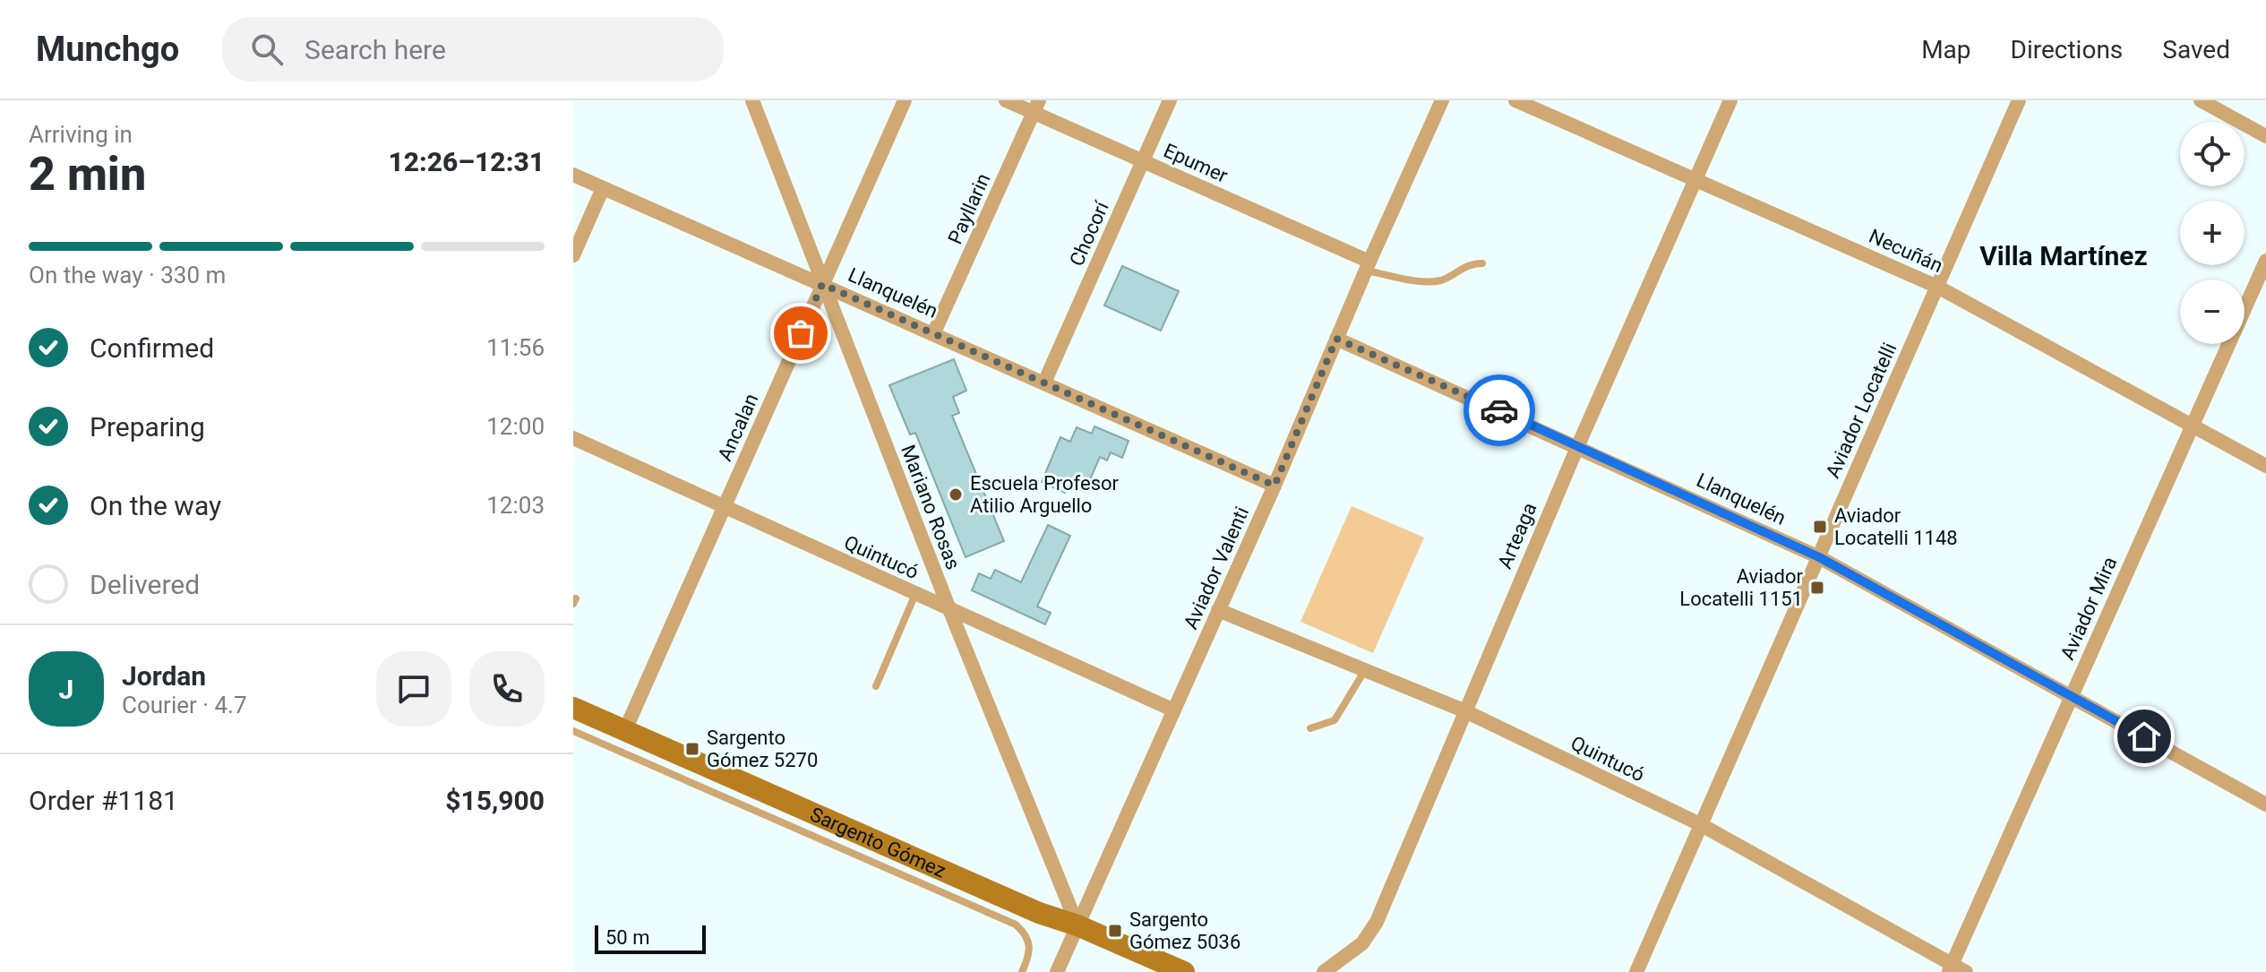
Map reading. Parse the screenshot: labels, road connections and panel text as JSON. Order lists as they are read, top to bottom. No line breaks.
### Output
{"streets":{"main road":["Sargento Gómez"],"street":["Epumer","Payllarin","Chocorí","Necuñán","Llanquelén","Aviador Locatelli","Ancalan","Mariano Rosas","Arteaga","Quintucó","Aviador Valenti","Aviador Mira"]},"crossings":[["Epumer","Payllarin"],["Epumer","Chocorí"],["Epumer","Aviador Valenti"],["Payllarin","Llanquelén"],["Chocorí","Llanquelén"],["Necuñán","Aviador Locatelli"],["Necuñán","Arteaga"],["Necuñán","Aviador Mira"],["Llanquelén","Aviador Locatelli"],["Llanquelén","Ancalan"],["Llanquelén","Mariano Rosas"],["Llanquelén","Arteaga"],["Llanquelén","Aviador Valenti"],["Llanquelén","Aviador Mira"],["Aviador Locatelli","Quintucó"],["Ancalan","Mariano Rosas"],["Ancalan","Quintucó"],["Ancalan","Sargento Gómez"],["Mariano Rosas","Quintucó"],["Mariano Rosas","Aviador Valenti"],["Mariano Rosas","Sargento Gómez"],["Arteaga","Quintucó"],["Quintucó","Aviador Valenti"],["Quintucó","Aviador Mira"],["Aviador Valenti","Sargento Gómez"]],"districts":["Villa Martínez"],"places":{"other":["Escuela Profesor Atilio Arguello"],"transit":["Aviador Locatelli 1148","Aviador Locatelli 1151","Sargento Gómez 5270","Sargento Gómez 5036"]},"scale_bar":"50 m","page":{"header":"Munchgo","search":"Search here","nav":["Map","Directions","Saved"],"heading":["2 min","Arriving in","12:26–12:31"],"panel":["Jordan","Courier · 4.7","Order #1181","$15,900"],"map_buttons":["+","−"],"bar":"On the way · 330 m","list":[["Confirmed","11:56"],["Preparing","12:00"],["On the way","12:03"],"Delivered"],"round":"J","scale":"50 m"}}
